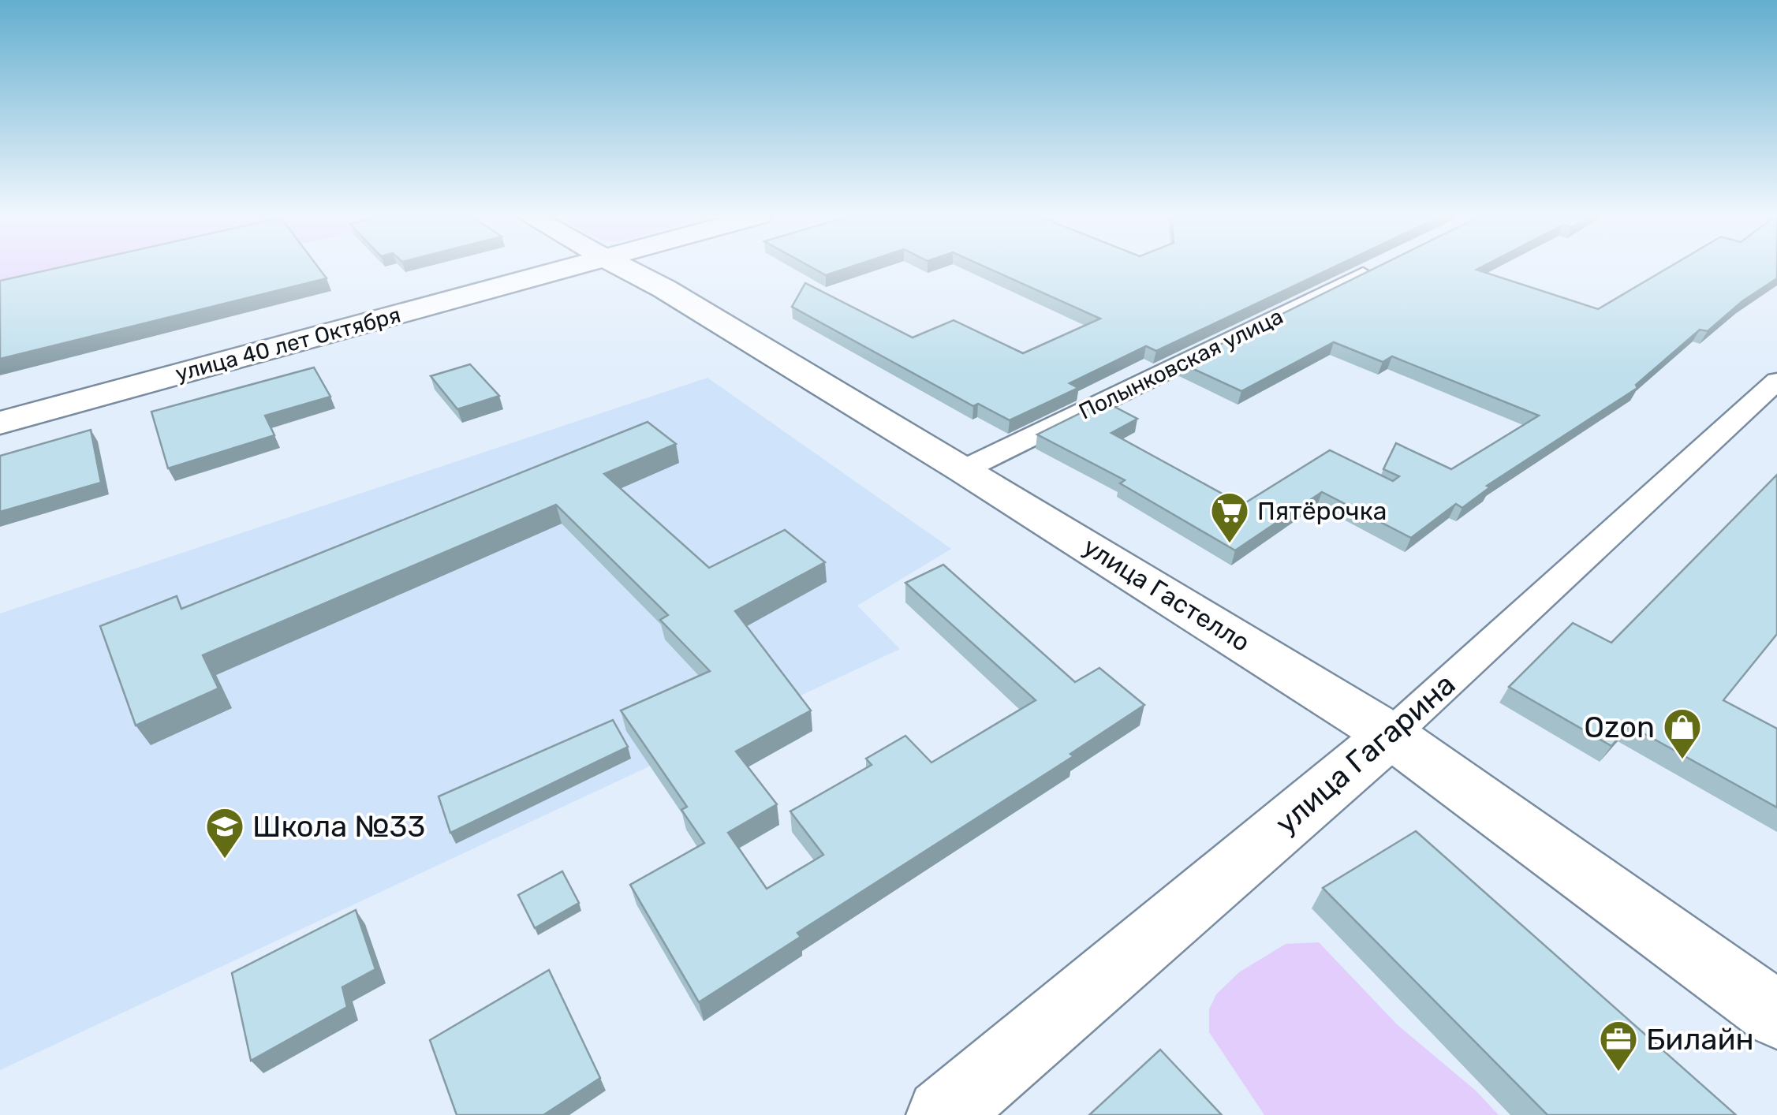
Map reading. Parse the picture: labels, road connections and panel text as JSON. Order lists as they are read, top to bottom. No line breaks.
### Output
{"streets":{"main road":["улица 40 лет Октября","улица Гастелло","улица Гагарина"],"street":["Полынковская улица"]},"crossings":[["Полынковская улица","улица Гастелло"],["улица Гастелло","улица Гагарина"]],"places":{"supermarket":["Пятёрочка"],"shop":["Ozon"],"school or university":["Школа №33"],"office":["Билайн"]}}
